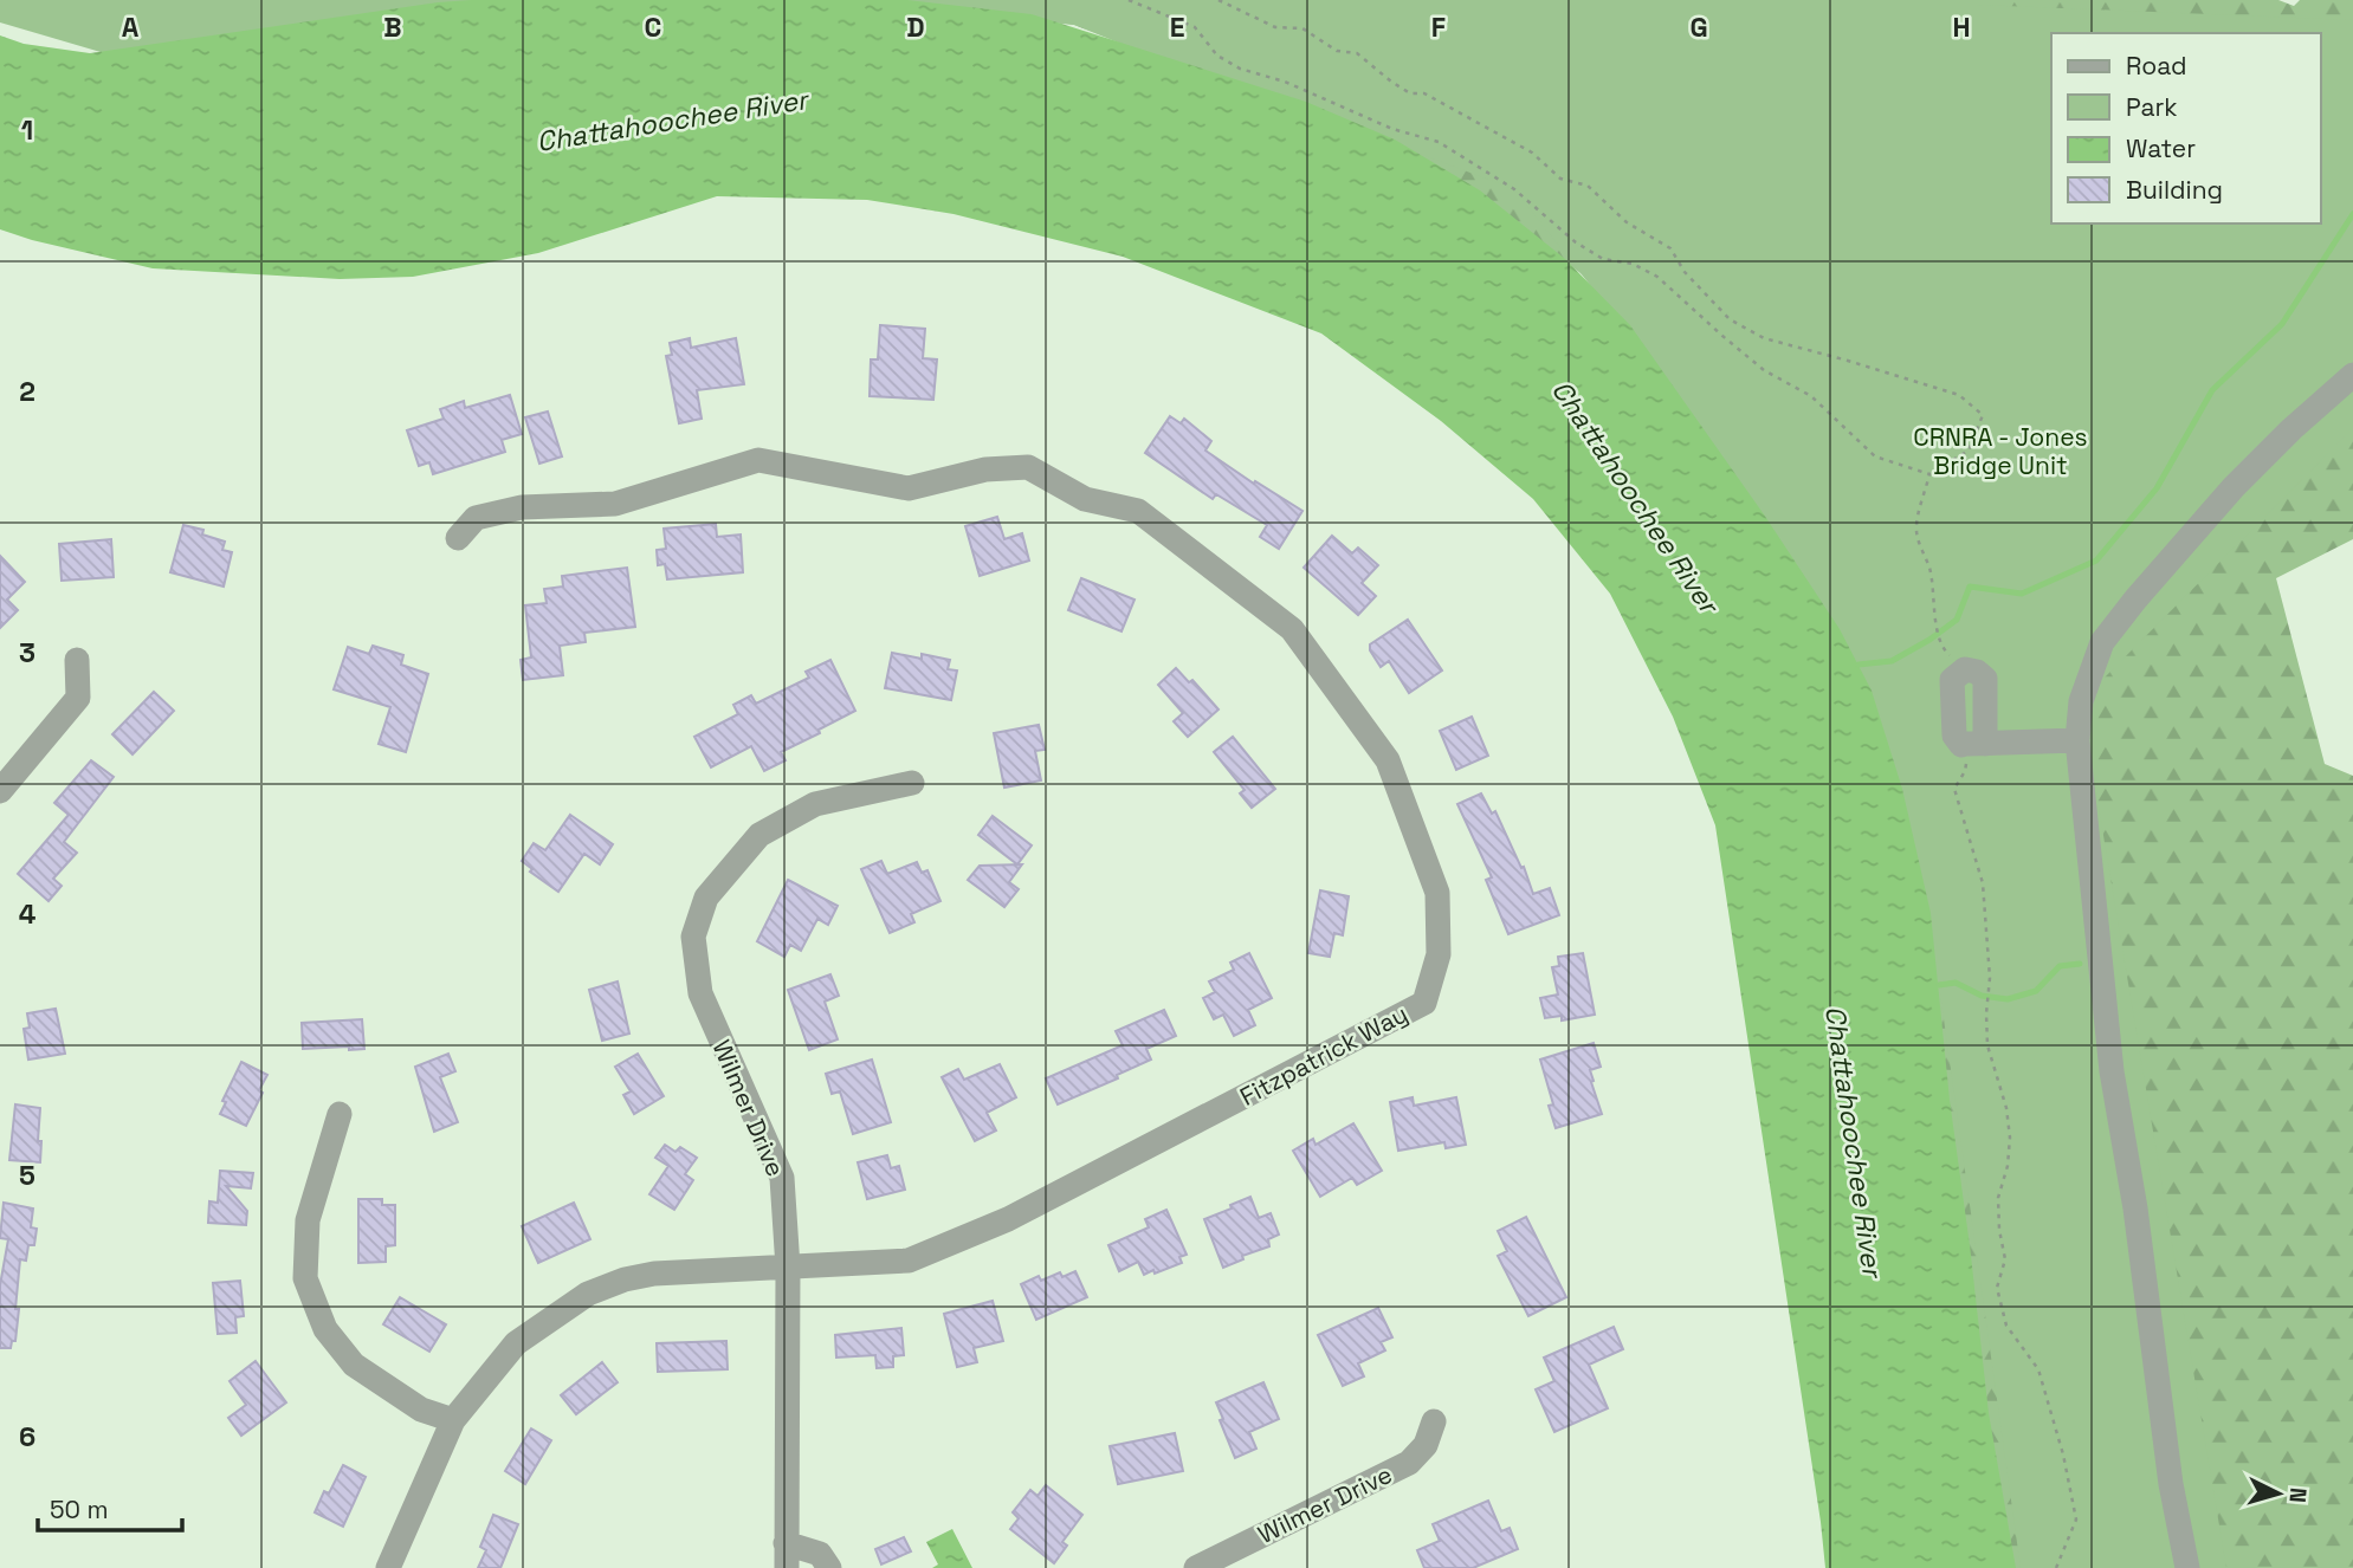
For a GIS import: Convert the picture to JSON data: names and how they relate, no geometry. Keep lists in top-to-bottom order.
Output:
{
  "streets": {
    "street": ["Fitzpatrick Way", "Wilmer Drive"]
  },
  "crossings": [
    ["Fitzpatrick Way", "Wilmer Drive"]
  ],
  "water": ["Chattahoochee River"],
  "parks": ["CRNRA - Jones Bridge Unit"],
  "legend": [
    "Road",
    "Park",
    "Water",
    "Building"
  ],
  "scale_bar": "50 m",
  "north": "right",
  "grid": {
    "columns": [
      "A",
      "B",
      "C",
      "D",
      "E",
      "F",
      "G",
      "H"
    ],
    "rows": [
      "1",
      "2",
      "3",
      "4",
      "5",
      "6"
    ]
  }
}
